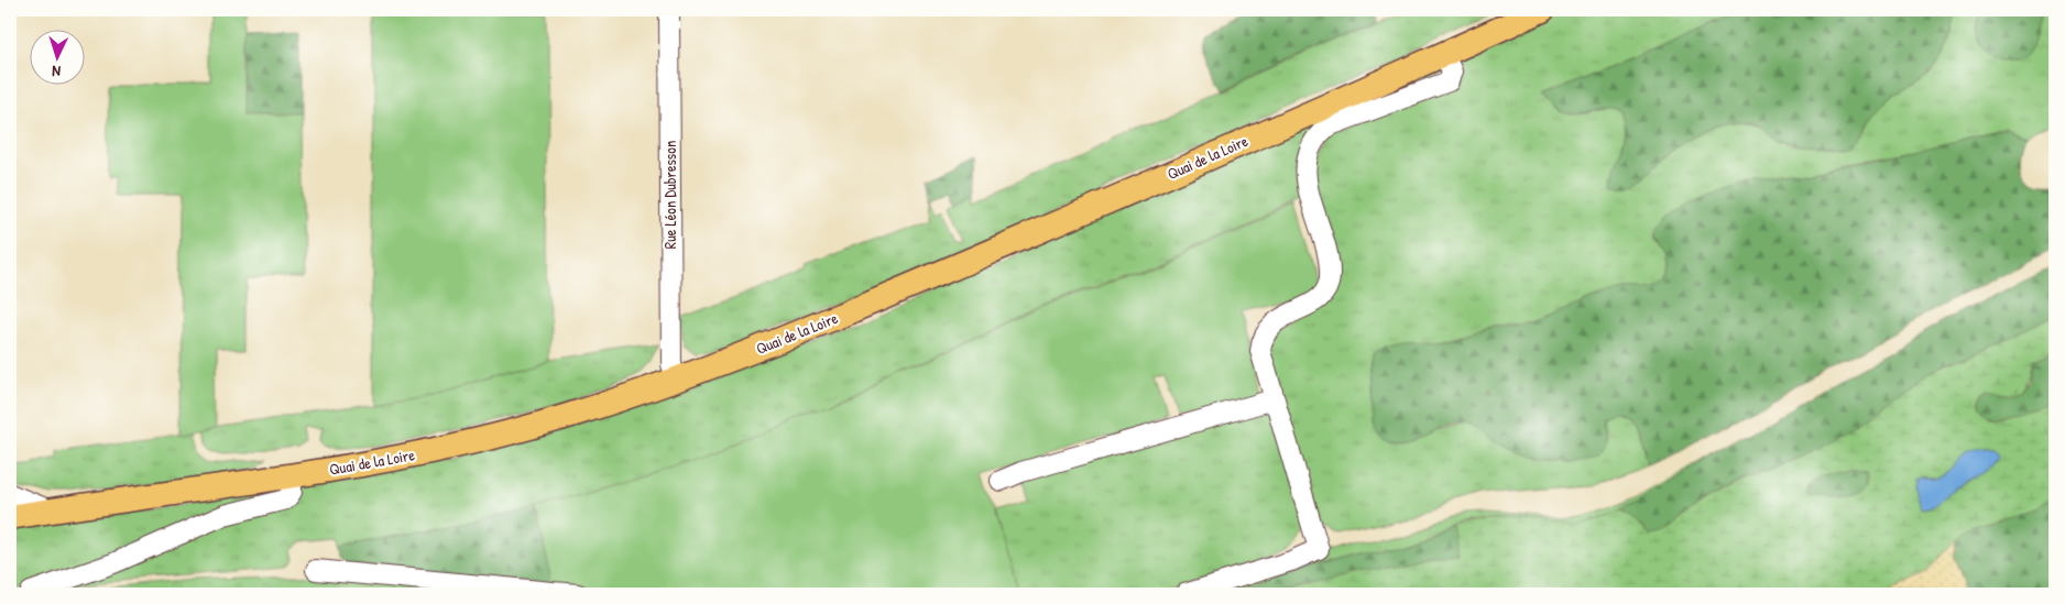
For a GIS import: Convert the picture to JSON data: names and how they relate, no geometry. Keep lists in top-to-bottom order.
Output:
{
  "streets": {
    "main road": ["Quai de la Loire"],
    "street": ["Rue Léon Dubresson"]
  },
  "crossings": [
    ["Quai de la Loire", "Rue Léon Dubresson"]
  ],
  "north": "bottom"
}
